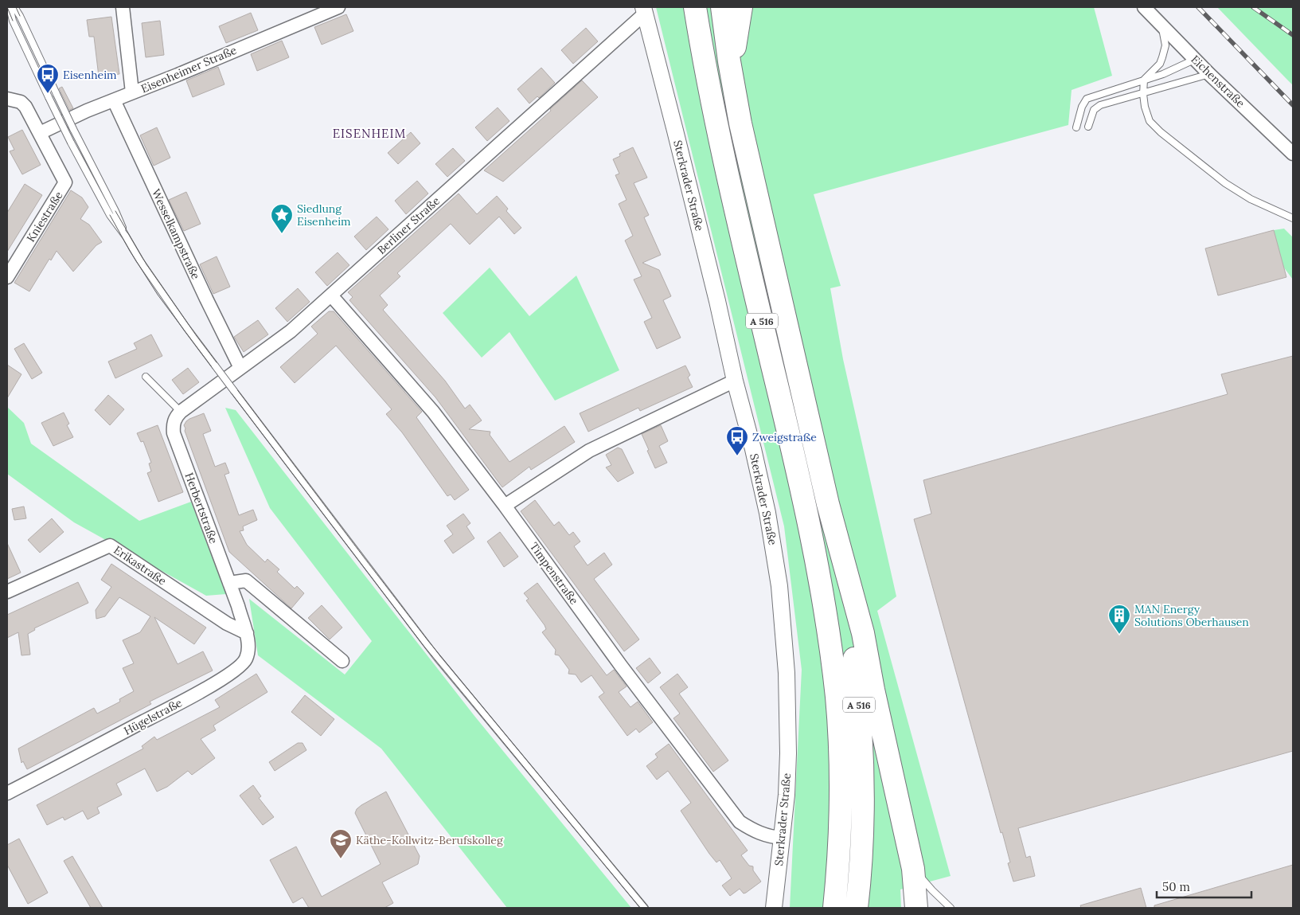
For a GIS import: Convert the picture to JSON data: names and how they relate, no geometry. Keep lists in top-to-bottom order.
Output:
{
  "streets": {
    "highway": ["A 516"],
    "street": [
      "Eisenheimer Straße",
      "Eichenstraße",
      "Sterkrader Straße",
      "Kniestraße",
      "Berliner Straße",
      "Wesselkampstraße",
      "Herbertstraße",
      "Erikastraße",
      "Timpenstraße",
      "Hügelstraße"
    ]
  },
  "crossings": [
    ["Eisenheimer Straße", "Kniestraße"],
    ["Eisenheimer Straße", "Wesselkampstraße"],
    ["Sterkrader Straße", "Berliner Straße"],
    ["Sterkrader Straße", "Timpenstraße"],
    ["Berliner Straße", "Wesselkampstraße"],
    ["Berliner Straße", "Herbertstraße"],
    ["Berliner Straße", "Timpenstraße"],
    ["Herbertstraße", "Hügelstraße"],
    ["Erikastraße", "Hügelstraße"]
  ],
  "districts": ["EISENHEIM"],
  "places": {
    "bus stop": ["Eisenheim", "Zweigstraße"],
    "place": ["Siedlung Eisenheim"],
    "building": ["MAN Energy Solutions Oberhausen"],
    "school or university": ["Käthe-Kollwitz-Berufskolleg"]
  },
  "scale_bar": "50 m"
}
